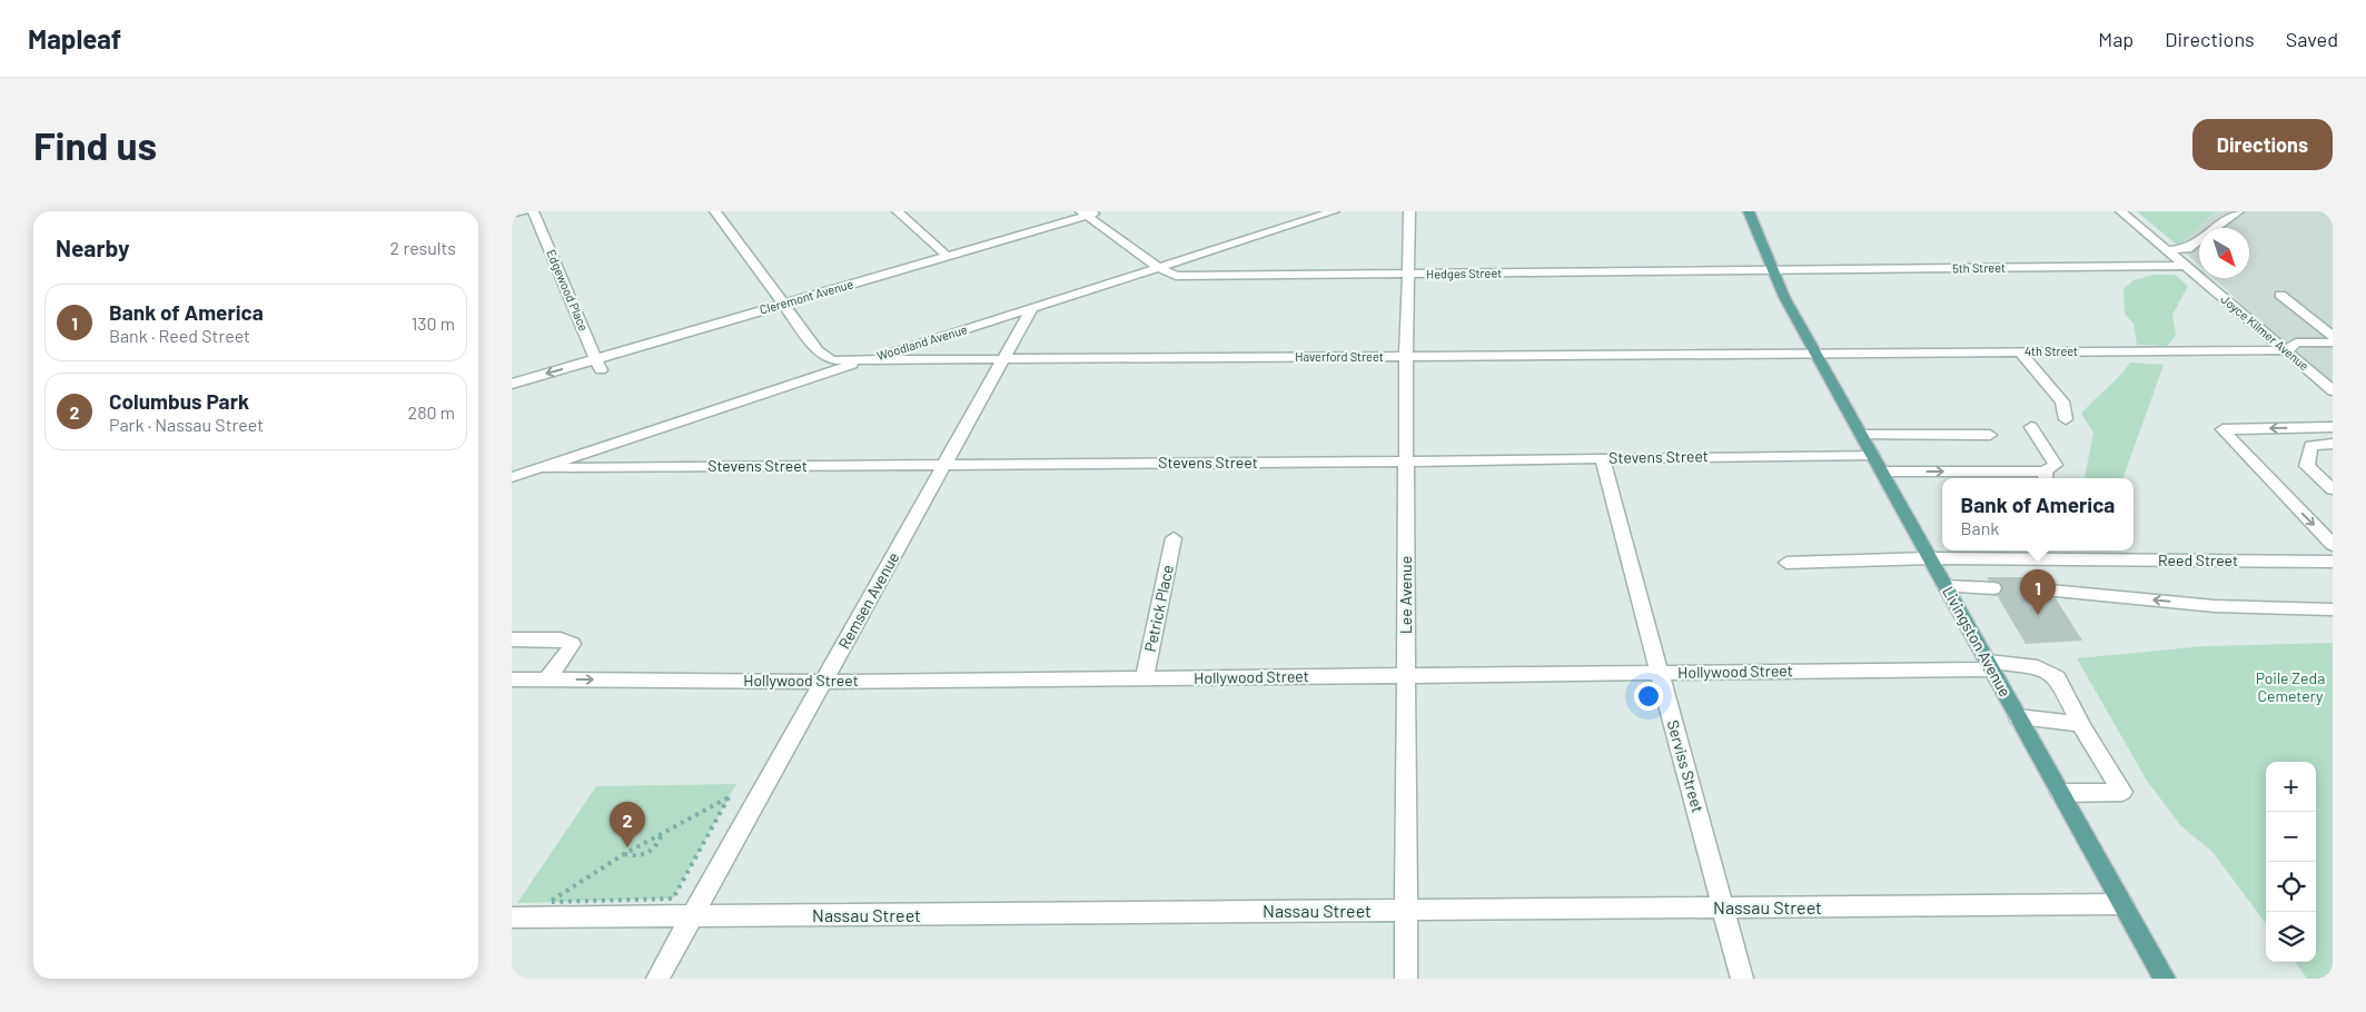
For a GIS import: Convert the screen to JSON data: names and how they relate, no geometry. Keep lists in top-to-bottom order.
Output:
{
  "streets": {
    "main road": ["Livingston Avenue"],
    "street": [
      "5th Street",
      "Hedges Street",
      "Edgewood Place",
      "Cleremont Avenue",
      "Joyce Kilmer Avenue",
      "Woodland Avenue",
      "4th Street",
      "Haverford Street",
      "Stevens Street",
      "Reed Street",
      "Lee Avenue",
      "Remsen Avenue",
      "Petrick Place",
      "Hollywood Street",
      "Serviss Street",
      "Nassau Street"
    ]
  },
  "crossings": [
    ["5th Street", "Hedges Street"],
    ["5th Street", "Joyce Kilmer Avenue"],
    ["5th Street", "Livingston Avenue"],
    ["Hedges Street", "Cleremont Avenue"],
    ["Hedges Street", "Woodland Avenue"],
    ["Hedges Street", "Lee Avenue"],
    ["Hedges Street", "Livingston Avenue"],
    ["Edgewood Place", "Cleremont Avenue"],
    ["Joyce Kilmer Avenue", "4th Street"],
    ["Woodland Avenue", "Haverford Street"],
    ["Woodland Avenue", "Stevens Street"],
    ["Woodland Avenue", "Remsen Avenue"],
    ["4th Street", "Haverford Street"],
    ["4th Street", "Livingston Avenue"],
    ["Haverford Street", "Lee Avenue"],
    ["Haverford Street", "Remsen Avenue"],
    ["Haverford Street", "Livingston Avenue"],
    ["Stevens Street", "Lee Avenue"],
    ["Stevens Street", "Remsen Avenue"],
    ["Stevens Street", "Livingston Avenue"],
    ["Stevens Street", "Serviss Street"],
    ["Reed Street", "Livingston Avenue"],
    ["Lee Avenue", "Hollywood Street"],
    ["Lee Avenue", "Nassau Street"],
    ["Remsen Avenue", "Hollywood Street"],
    ["Remsen Avenue", "Nassau Street"],
    ["Petrick Place", "Hollywood Street"],
    ["Livingston Avenue", "Hollywood Street"],
    ["Livingston Avenue", "Nassau Street"],
    ["Hollywood Street", "Serviss Street"],
    ["Serviss Street", "Nassau Street"]
  ],
  "parks": ["Poile Zeda Cemetery"],
  "north": "bottom right",
  "page": {
    "header": "Mapleaf",
    "nav": ["Map", "Directions", "Saved"],
    "buttons": "Directions",
    "title": "Find us",
    "heading": ["Nearby", "2 results"],
    "list": [
      {
        "mark": "1",
        "name": "Bank of America",
        "note": "Bank · Reed Street",
        "value": "130 m"
      },
      {
        "mark": "2",
        "name": "Columbus Park",
        "note": "Park · Nassau Street",
        "value": "280 m"
      }
    ],
    "popup": ["Bank of America", "Bank"],
    "pins": ["1", "2"],
    "map_buttons": ["+", "−"]
  }
}
